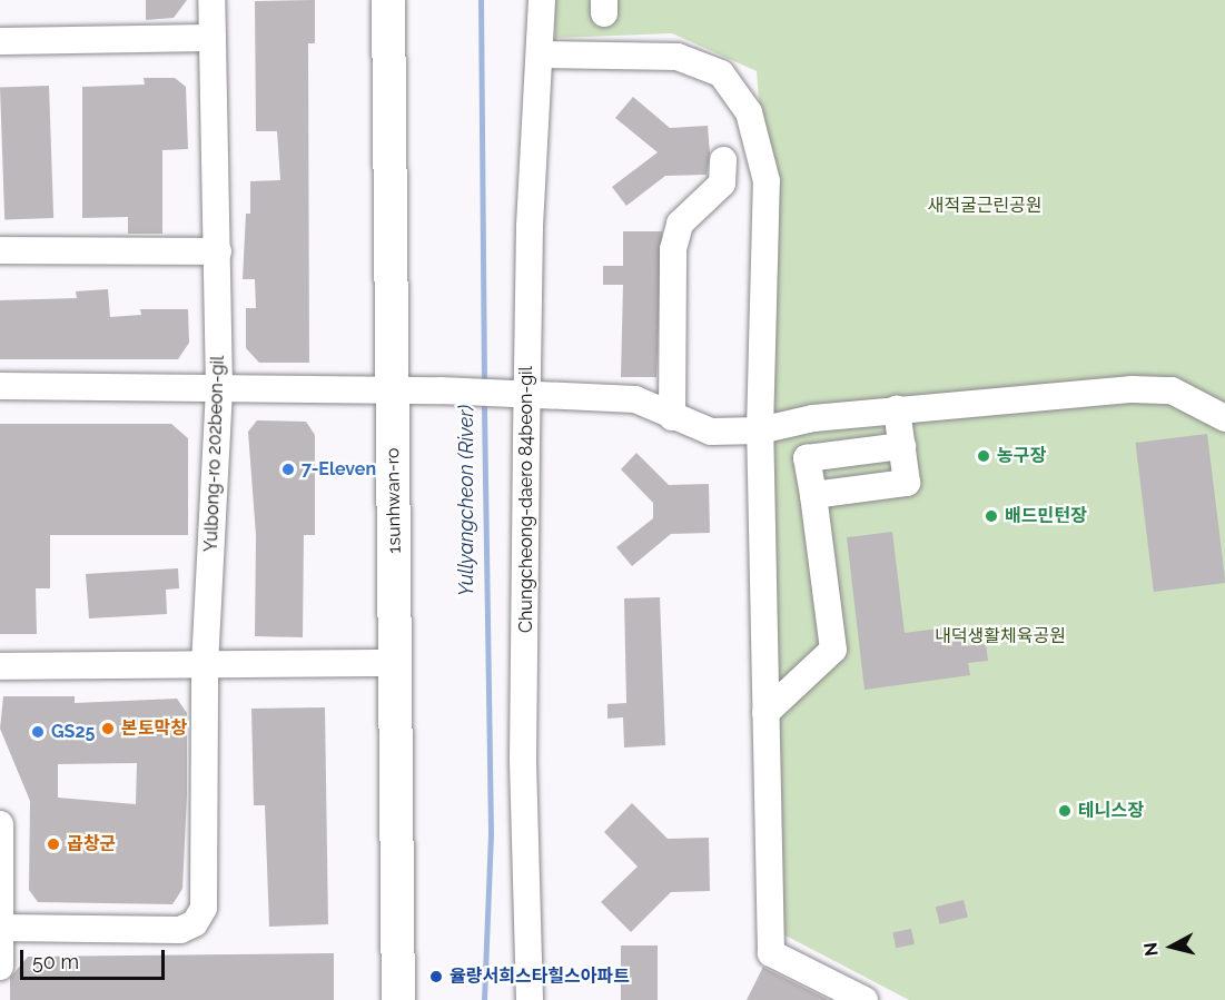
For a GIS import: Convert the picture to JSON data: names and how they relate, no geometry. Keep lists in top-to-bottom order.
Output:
{
  "streets": {
    "main road": ["1sunhwan-ro"],
    "street": ["Yulbong-ro 202beon-gil", "Chungcheong-daero 84beon-gil"]
  },
  "water": ["Yullyangcheon (River)"],
  "parks": ["새적굴근린공원", "내덕생활체육공원"],
  "places": [
    "농구장",
    "7-Eleven",
    "배드민턴장",
    "본토막창",
    "GS25",
    "테니스장",
    "곱창군",
    "율량서희스타힐스아파트"
  ],
  "scale_bar": "50 m",
  "north": "left"
}
